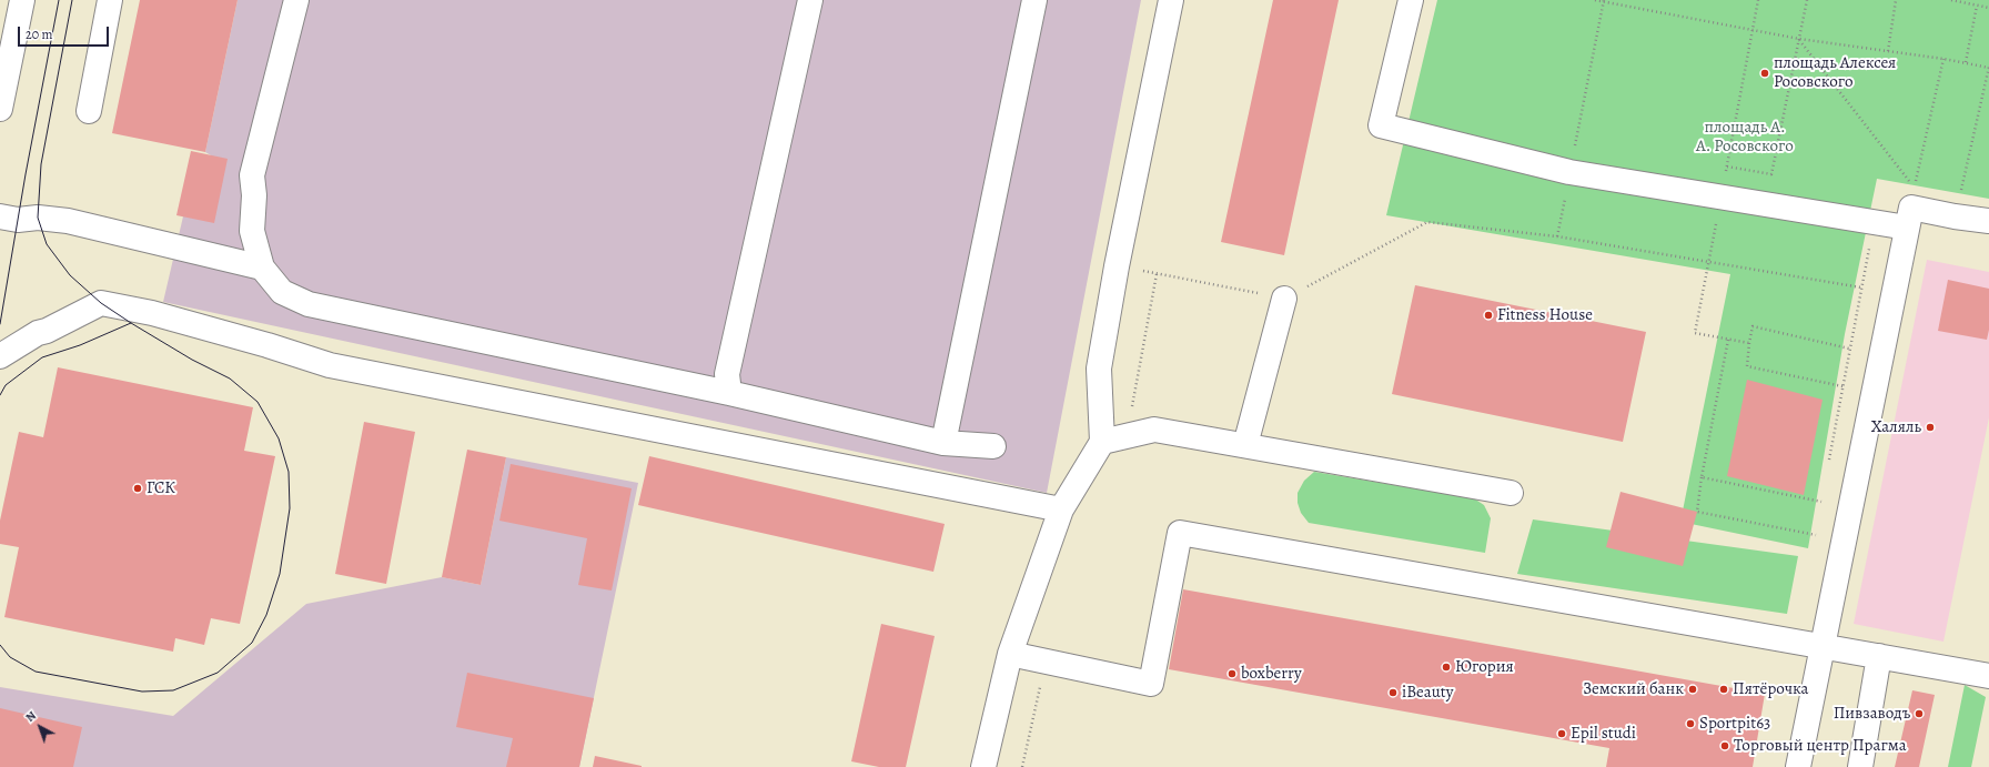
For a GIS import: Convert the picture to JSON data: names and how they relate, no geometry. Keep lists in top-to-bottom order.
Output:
{
  "parks": ["площадь А. А. Росовского"],
  "places": [
    "площадь Алексея Росовского",
    "Fitness House",
    "Халяль",
    "ГСК",
    "Югория",
    "boxberry",
    "Земский банк",
    "Пятёрочка",
    "iBeauty",
    "Пивзаводъ",
    "Sportpit63",
    "Epil studi",
    "Торговый центр Прагма"
  ],
  "scale_bar": "20 m",
  "north": "top left"
}
